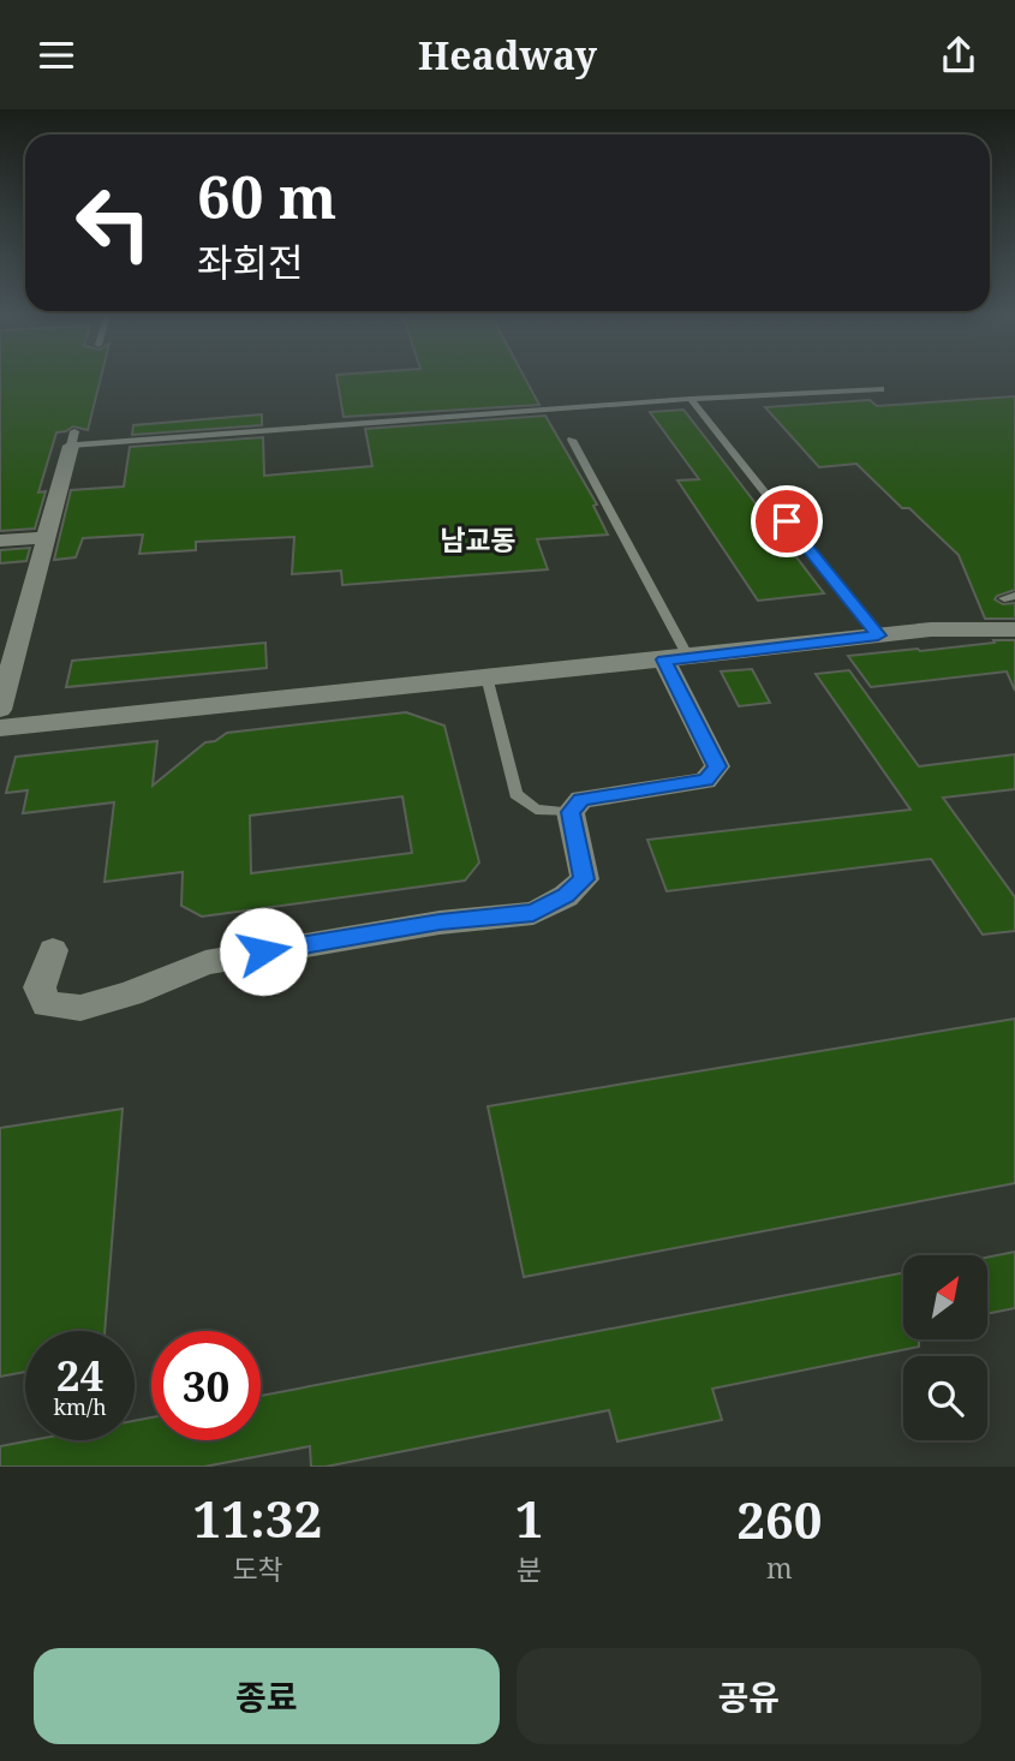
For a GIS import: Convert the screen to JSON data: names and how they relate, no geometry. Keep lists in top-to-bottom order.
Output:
{
  "districts": ["남교동"],
  "north": "top right",
  "page": {
    "header": "Headway",
    "turn": ["60 m", "좌회전"],
    "speed": "24 km/h",
    "limit": "30",
    "eta": [
      "11:32",
      "도착",
      "1",
      "분",
      "260",
      "m"
    ],
    "buttons": ["종료", "공유"]
  }
}
